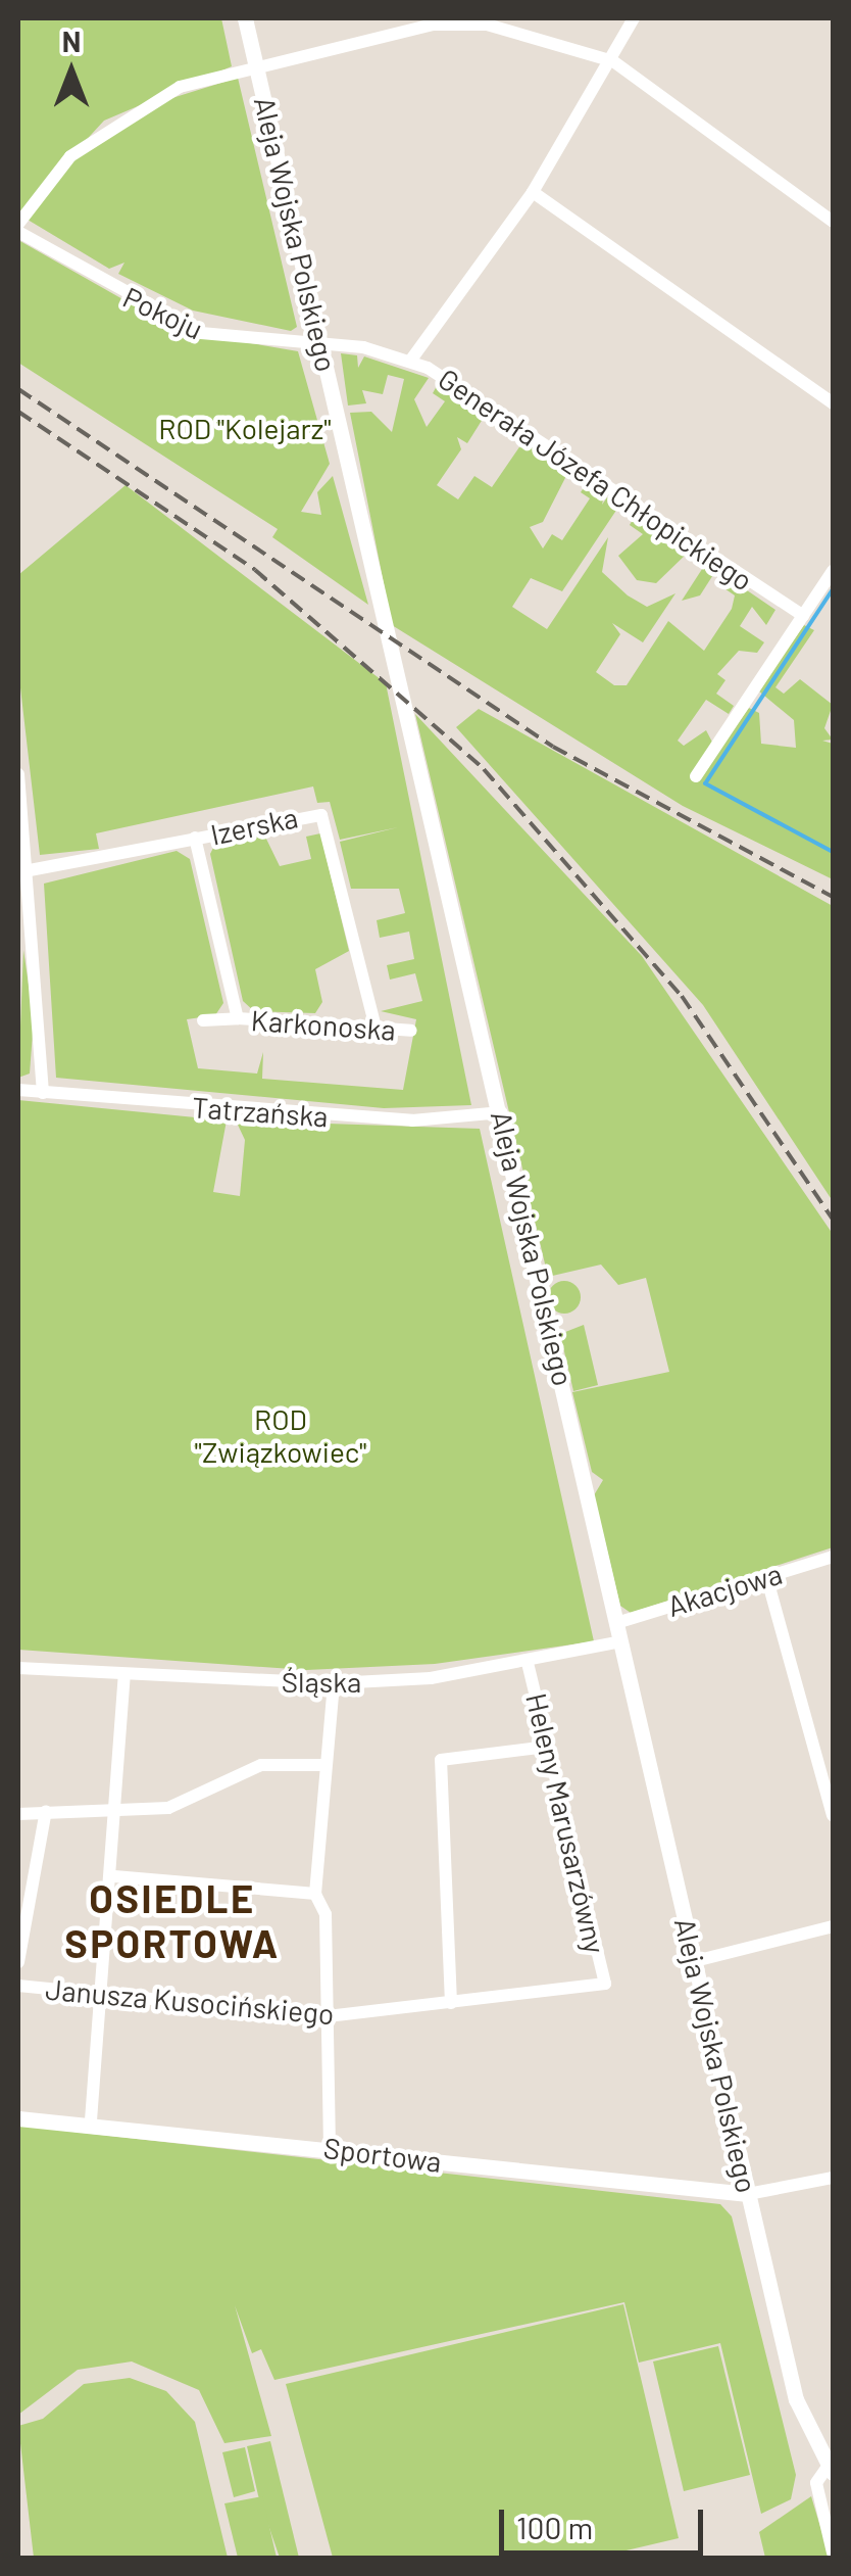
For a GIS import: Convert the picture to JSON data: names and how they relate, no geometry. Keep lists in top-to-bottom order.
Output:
{
  "streets": {
    "street": [
      "Aleja Wojska Polskiego",
      "Pokoju",
      "Generała Józefa Chłopickiego",
      "Izerska",
      "Karkonoska",
      "Tatrzańska",
      "Akacjowa",
      "Śląska",
      "Heleny Marusarzówny",
      "Janusza Kusocińskiego",
      "Sportowa"
    ]
  },
  "crossings": [
    ["Aleja Wojska Polskiego", "Pokoju"],
    ["Aleja Wojska Polskiego", "Generała Józefa Chłopickiego"],
    ["Aleja Wojska Polskiego", "Tatrzańska"],
    ["Aleja Wojska Polskiego", "Akacjowa"],
    ["Aleja Wojska Polskiego", "Śląska"],
    ["Aleja Wojska Polskiego", "Sportowa"],
    ["Pokoju", "Generała Józefa Chłopickiego"],
    ["Izerska", "Karkonoska"],
    ["Śląska", "Heleny Marusarzówny"],
    ["Heleny Marusarzówny", "Janusza Kusocińskiego"]
  ],
  "districts": ["OSIEDLE SPORTOWA"],
  "parks": ["ROD \"Kolejarz\"", "ROD \"Związkowiec\""],
  "scale_bar": "100 m",
  "north": "top"
}
